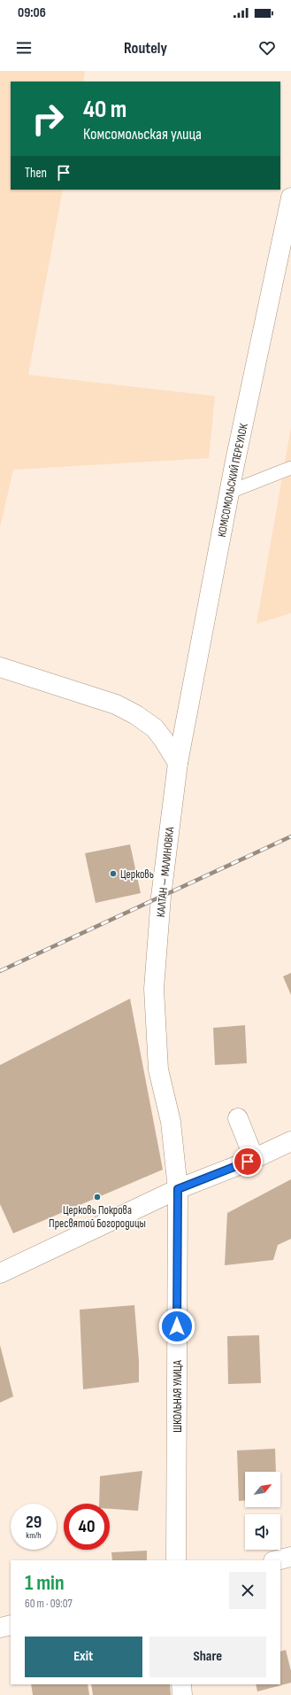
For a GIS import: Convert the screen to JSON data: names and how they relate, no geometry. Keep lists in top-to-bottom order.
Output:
{
  "streets": {
    "street": ["КОМСОМОЛЬСКИЙ ПЕРЕУЛОК", "КАЛТАН — МАЛИНОВКА", "ШКОЛЬНАЯ УЛИЦА"]
  },
  "crossings": [
    ["КОМСОМОЛЬСКИЙ ПЕРЕУЛОК", "КАЛТАН — МАЛИНОВКА"],
    ["КАЛТАН — МАЛИНОВКА", "ШКОЛЬНАЯ УЛИЦА"]
  ],
  "places": ["Церковь", "Церковь Покрова Пресвятой Богородицы"],
  "north": "top right",
  "page": {
    "status": "09:06",
    "header": "Routely",
    "turn": ["40 m", "Комсомольская улица"],
    "then": "Then",
    "speed": "29 km/h",
    "limit": "40",
    "heading": ["1 min", "60 m · 09:07"],
    "buttons": ["Exit", "Share"]
  }
}
